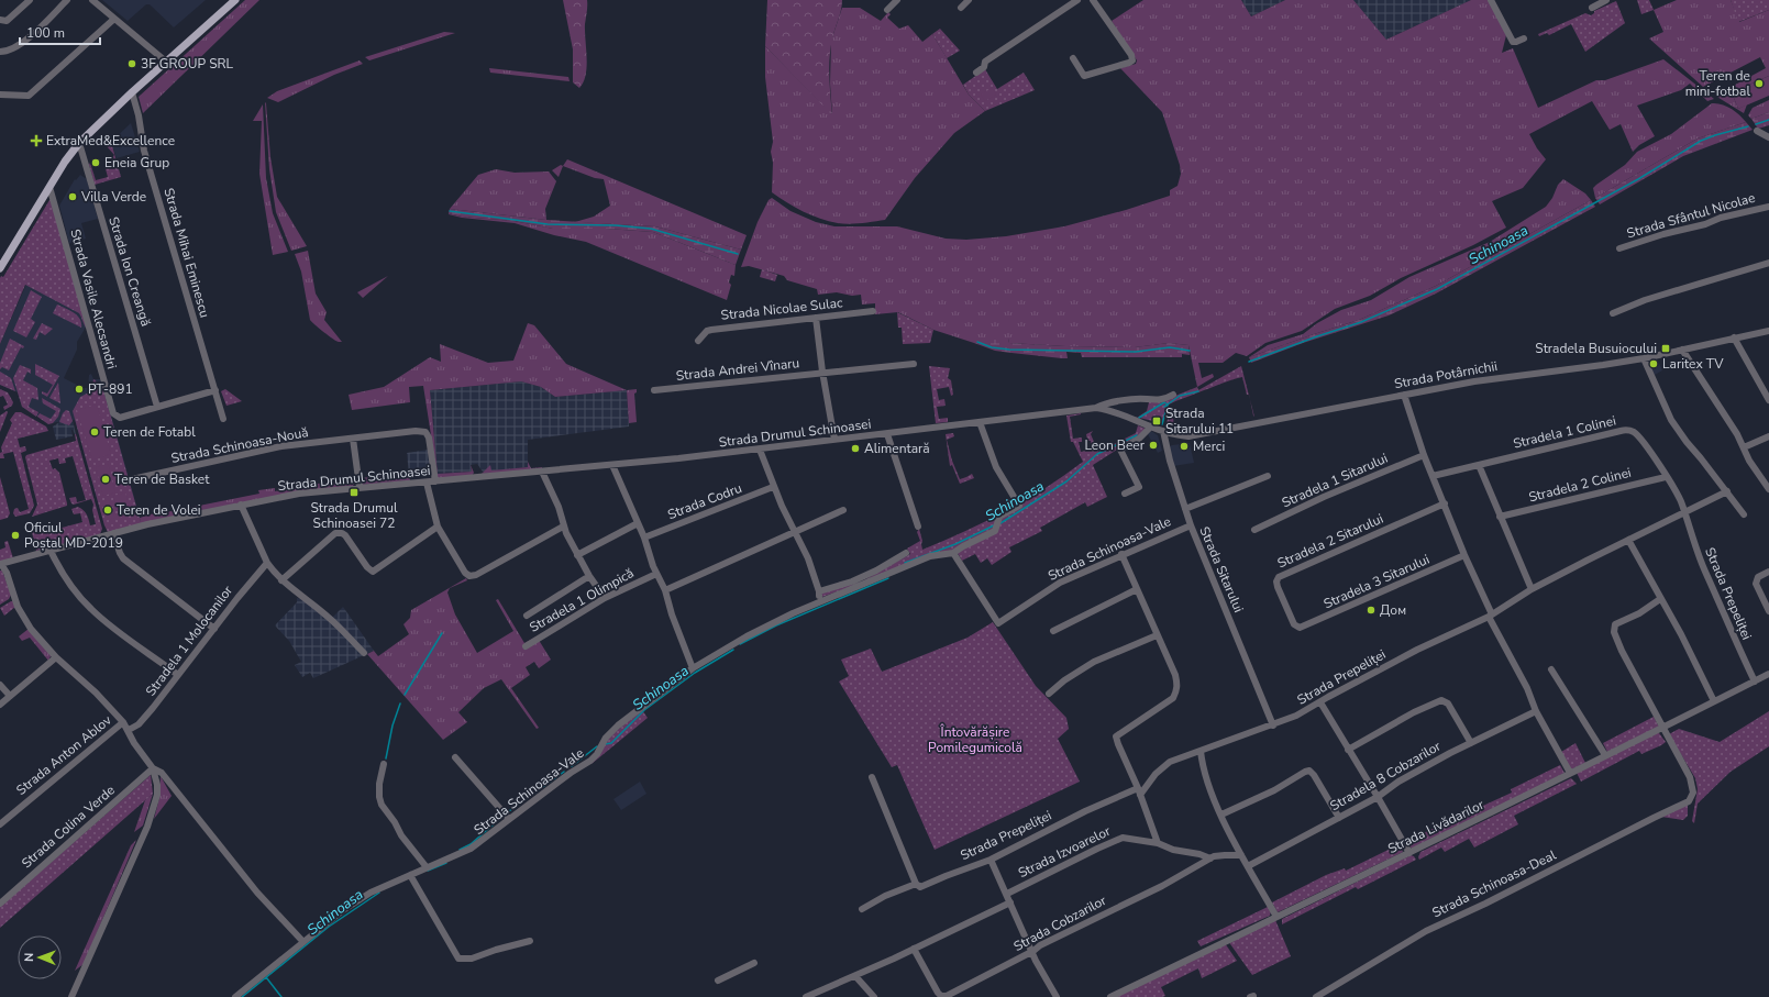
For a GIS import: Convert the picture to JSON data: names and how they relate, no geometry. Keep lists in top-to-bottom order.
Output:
{
  "streets": {
    "street": [
      "Strada Sfântul Nicolae",
      "Strada Mihai Eminescu",
      "Strada Ion Creangă",
      "Strada Vasile Alecsandri",
      "Strada Nicolae Sulac",
      "Strada Andrei Vînaru",
      "Strada Potârnichii",
      "Stradela 1 Colinei",
      "Strada Drumul Schinoasei",
      "Strada Schinoasa-Nouă",
      "Stradela 1 Sitarului",
      "Stradela 2 Colinei",
      "Strada Codru",
      "Stradela 2 Sitarului",
      "Strada Schinoasa-Vale",
      "Strada Sitarului",
      "Stradela 3 Sitarului",
      "Strada Prepeliței",
      "Stradela 1 Olimpică",
      "Stradela 1 Molocanilor",
      "Strada Anton Ablov",
      "Stradela 8 Cobzarilor",
      "Strada Colina Verde",
      "Strada Livădarilor",
      "Strada Izvoarelor",
      "Strada Schinoasa-Deal",
      "Strada Cobzarilor"
    ]
  },
  "crossings": [
    ["Strada Ion Creangă", "Strada Vasile Alecsandri"],
    ["Strada Potârnichii", "Strada Drumul Schinoasei"],
    ["Strada Potârnichii", "Strada Sitarului"],
    ["Stradela 1 Colinei", "Stradela 2 Colinei"],
    ["Stradela 1 Colinei", "Strada Prepeliței"],
    ["Strada Drumul Schinoasei", "Strada Schinoasa-Nouă"],
    ["Strada Drumul Schinoasei", "Strada Schinoasa-Vale"],
    ["Strada Drumul Schinoasei", "Strada Sitarului"],
    ["Stradela 2 Sitarului", "Stradela 3 Sitarului"],
    ["Strada Schinoasa-Vale", "Strada Sitarului"],
    ["Strada Sitarului", "Strada Prepeliței"],
    ["Strada Prepeliței", "Strada Livădarilor"],
    ["Strada Livădarilor", "Strada Schinoasa-Deal"],
    ["Strada Izvoarelor", "Strada Cobzarilor"]
  ],
  "water": ["Schinoasa"],
  "parks": ["Întovărășire Pomilegumicolă"],
  "places": {
    "other": [
      "3F GROUP SRL",
      "Teren de mini-fotbal",
      "Eneia Grup",
      "Villa Verde",
      "Laritex TV",
      "PT-891",
      "Teren de Fotabl",
      "Leon Beer",
      "Merci",
      "Alimentară",
      "Teren de Basket",
      "Teren de Volei",
      "Oficiul Poștal MD-2019",
      "Дом"
    ],
    "health": ["ExtraMed&Excellence"],
    "transit": ["Stradela Busuiocului", "Strada Sitarului 11", "Strada Drumul Schinoasei 72"]
  },
  "scale_bar": "100 m",
  "north": "left"
}
